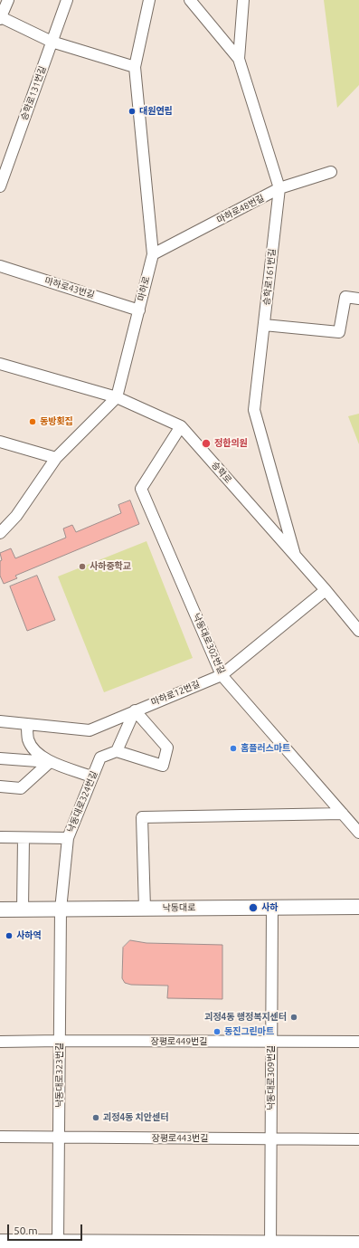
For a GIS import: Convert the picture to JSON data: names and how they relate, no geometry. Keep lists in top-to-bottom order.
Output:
{
  "streets": {
    "main road": ["낙동대로"],
    "street": [
      "승학로131번길",
      "마하로48번길",
      "승학로161번길",
      "마하로43번길",
      "마하로",
      "승학로",
      "낙동대로302번길",
      "마하로12번길",
      "낙동대로324번길",
      "장평로449번길",
      "낙동대로323번길",
      "낙동대로309번길",
      "장평로443번길"
    ]
  },
  "crossings": [
    ["마하로48번길", "승학로161번길"],
    ["마하로48번길", "마하로"],
    ["승학로161번길", "승학로"],
    ["마하로43번길", "마하로"],
    ["마하로", "승학로"],
    ["승학로", "낙동대로302번길"],
    ["승학로", "마하로12번길"],
    ["낙동대로302번길", "마하로12번길"],
    ["낙동대로324번길", "낙동대로"],
    ["낙동대로324번길", "낙동대로323번길"],
    ["낙동대로", "낙동대로323번길"],
    ["낙동대로", "낙동대로309번길"],
    ["장평로449번길", "낙동대로323번길"],
    ["장평로449번길", "낙동대로309번길"],
    ["낙동대로323번길", "장평로443번길"],
    ["낙동대로309번길", "장평로443번길"]
  ],
  "places": [
    "대원연립",
    "동방횟집",
    "정한의원",
    "사하중학교",
    "홈플러스마트",
    "사하",
    "사하역",
    "괴정4동 행정복지센터",
    "동진그린마트",
    "괴정4동 치안센터"
  ],
  "scale_bar": "50 m"
}
